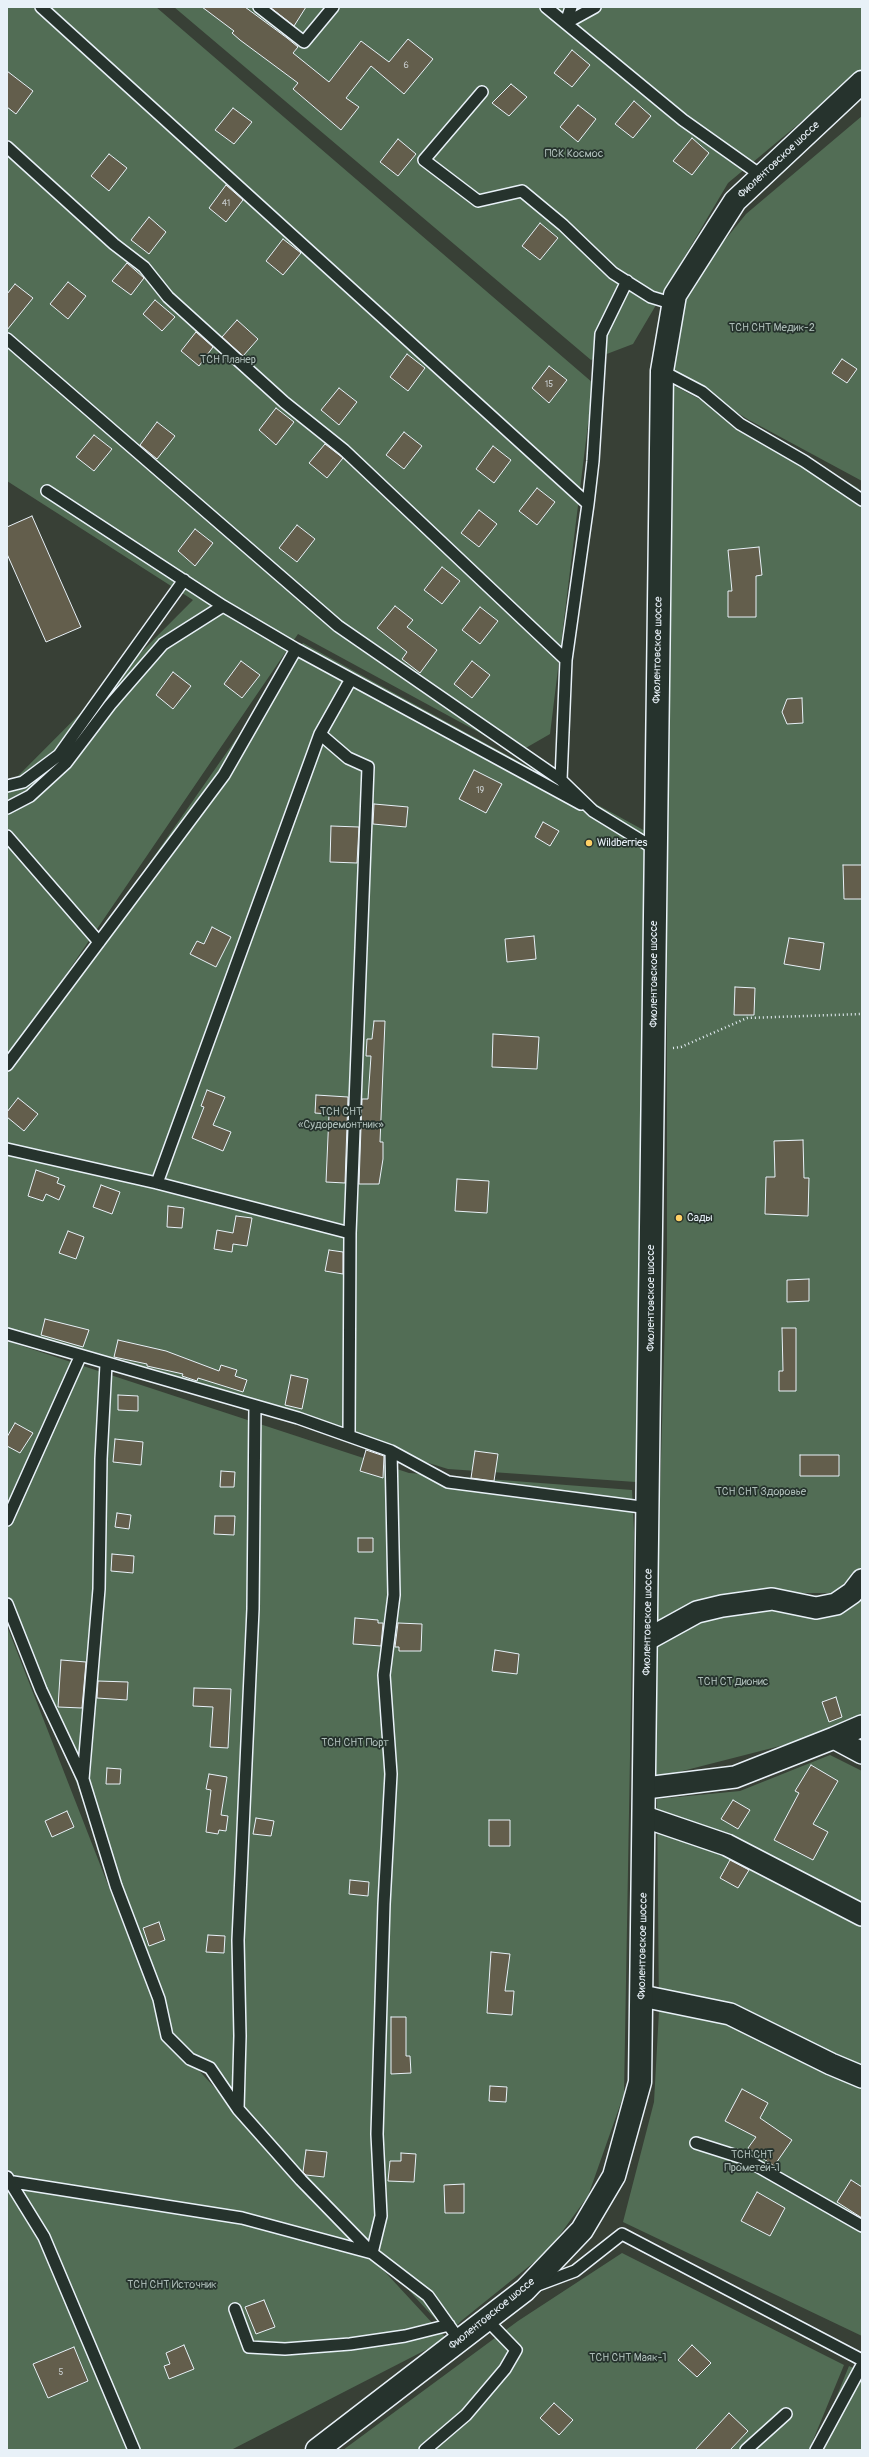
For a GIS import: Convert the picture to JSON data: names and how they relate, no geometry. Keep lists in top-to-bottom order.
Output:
{
  "streets": {
    "main road": ["Фиолентовское шоссе"]
  },
  "parks": [
    "ПСК Космос",
    "ТСН СНТ Медик-2",
    "ТСН Планер",
    "ТСН СНТ «Судоремонтник»",
    "ТСН СНТ Здоровье",
    "ТСН СТ Дионис",
    "ТСН СНТ Порт",
    "ТСН СНТ Прометей-1",
    "ТСН СНТ Источник",
    "ТСН СНТ Маяк-1"
  ],
  "places": ["Wildberries", "Сады"],
  "house_numbers": [
    "6",
    "41",
    "15",
    "19",
    "5"
  ]
}
